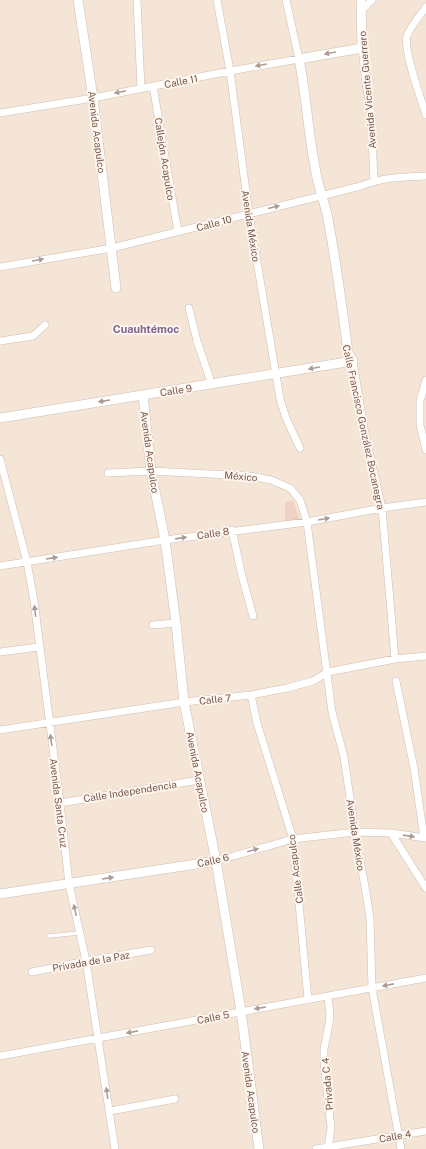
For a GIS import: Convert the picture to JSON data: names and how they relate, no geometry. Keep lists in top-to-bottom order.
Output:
{
  "streets": {
    "street": [
      "Calle 11",
      "Avenida Vicente Guerrero",
      "Avenida Acapulco",
      "Callejón Acapulco",
      "Calle 10",
      "Avenida México",
      "Calle 9",
      "Calle Francisco González Bocanegra",
      "México",
      "Calle 8",
      "Calle 7",
      "Calle Independencia",
      "Avenida Santa Cruz",
      "Calle 6",
      "Calle Acapulco",
      "Privada de la Paz",
      "Calle 5",
      "Privada C 4",
      "Calle 4"
    ]
  },
  "crossings": [
    ["Calle 11", "Avenida Vicente Guerrero"],
    ["Calle 11", "Avenida Acapulco"],
    ["Calle 11", "Callejón Acapulco"],
    ["Calle 11", "Avenida México"],
    ["Calle 11", "Calle Francisco González Bocanegra"],
    ["Avenida Vicente Guerrero", "Calle 10"],
    ["Avenida Acapulco", "Calle 10"],
    ["Avenida Acapulco", "Calle 9"],
    ["Avenida Acapulco", "México"],
    ["Avenida Acapulco", "Calle 8"],
    ["Avenida Acapulco", "Calle 7"],
    ["Avenida Acapulco", "Calle Independencia"],
    ["Avenida Acapulco", "Calle 6"],
    ["Avenida Acapulco", "Calle 5"],
    ["Callejón Acapulco", "Calle 10"],
    ["Calle 10", "Avenida México"],
    ["Calle 10", "Calle Francisco González Bocanegra"],
    ["Avenida México", "Calle 9"],
    ["Avenida México", "México"],
    ["Avenida México", "Calle 8"],
    ["Avenida México", "Calle 7"],
    ["Avenida México", "Calle 6"],
    ["Avenida México", "Calle 5"],
    ["Avenida México", "Calle 4"],
    ["Calle 9", "Calle Francisco González Bocanegra"],
    ["Calle Francisco González Bocanegra", "Calle 8"],
    ["Calle Francisco González Bocanegra", "Calle 7"],
    ["México", "Calle 8"],
    ["Calle 8", "Avenida Santa Cruz"],
    ["Calle 7", "Avenida Santa Cruz"],
    ["Calle 7", "Calle Acapulco"],
    ["Calle Independencia", "Avenida Santa Cruz"],
    ["Avenida Santa Cruz", "Calle 6"],
    ["Avenida Santa Cruz", "Privada de la Paz"],
    ["Avenida Santa Cruz", "Calle 5"],
    ["Calle 6", "Calle Acapulco"],
    ["Calle Acapulco", "Calle 5"],
    ["Calle 5", "Privada C 4"],
    ["Privada C 4", "Calle 4"]
  ],
  "one_way": [
    "Calle 11",
    "Calle 10",
    "Calle 9",
    "Calle 8",
    "Avenida Santa Cruz",
    "Calle 6",
    "Calle 5"
  ],
  "districts": ["Cuauhtémoc"]
}
